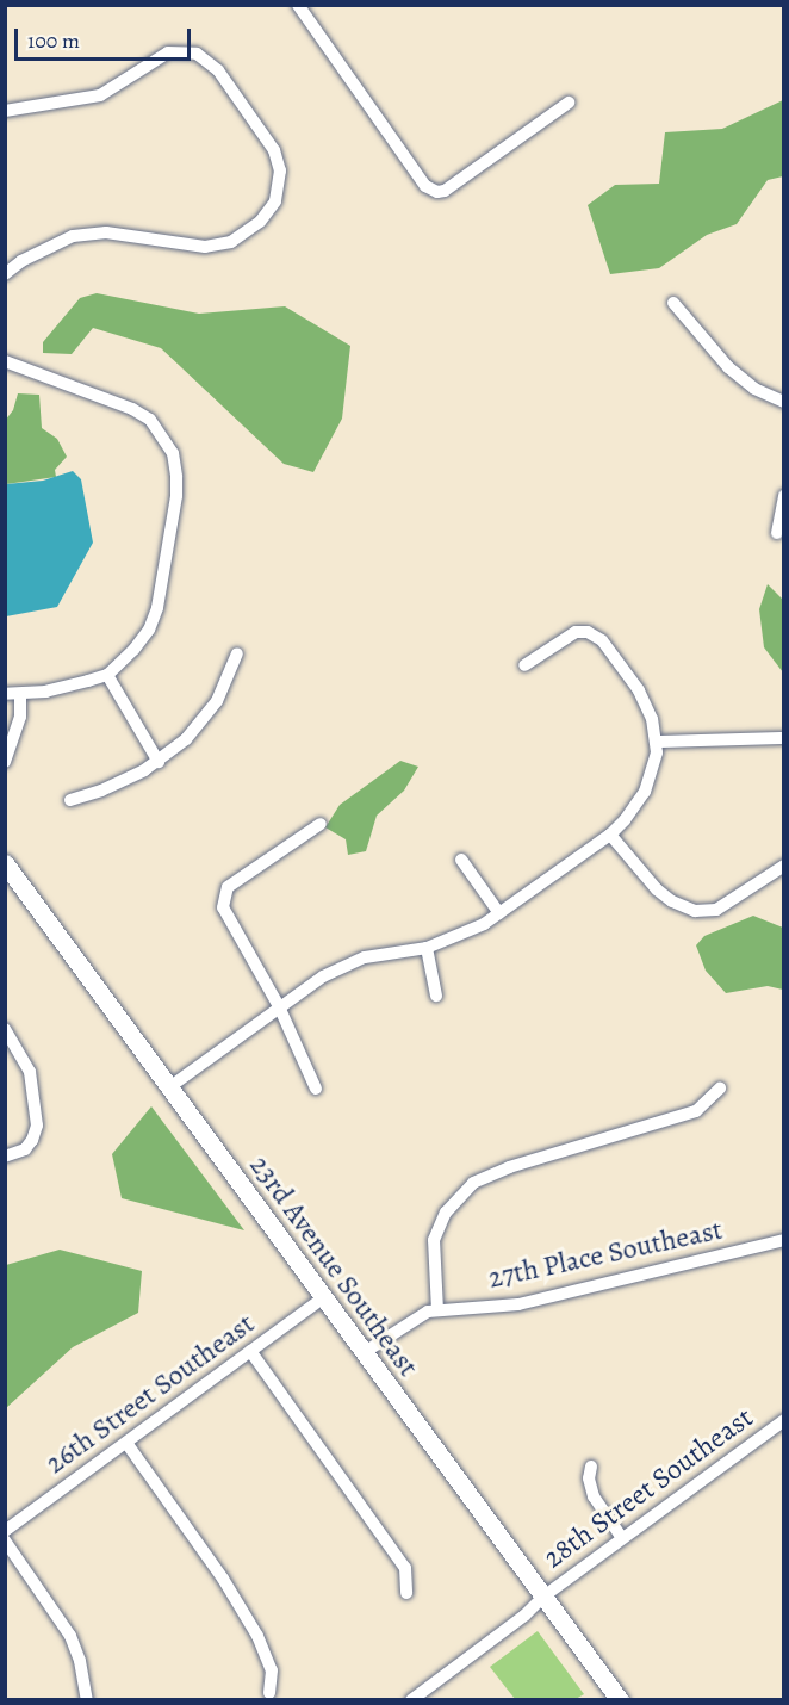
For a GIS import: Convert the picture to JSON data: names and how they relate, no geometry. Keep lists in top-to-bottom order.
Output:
{
  "streets": {
    "street": [
      "27th Place Southeast",
      "23rd Avenue Southeast",
      "26th Street Southeast",
      "28th Street Southeast"
    ]
  },
  "crossings": [
    ["27th Place Southeast", "23rd Avenue Southeast"],
    ["23rd Avenue Southeast", "26th Street Southeast"],
    ["23rd Avenue Southeast", "28th Street Southeast"]
  ],
  "scale_bar": "100 m"
}
